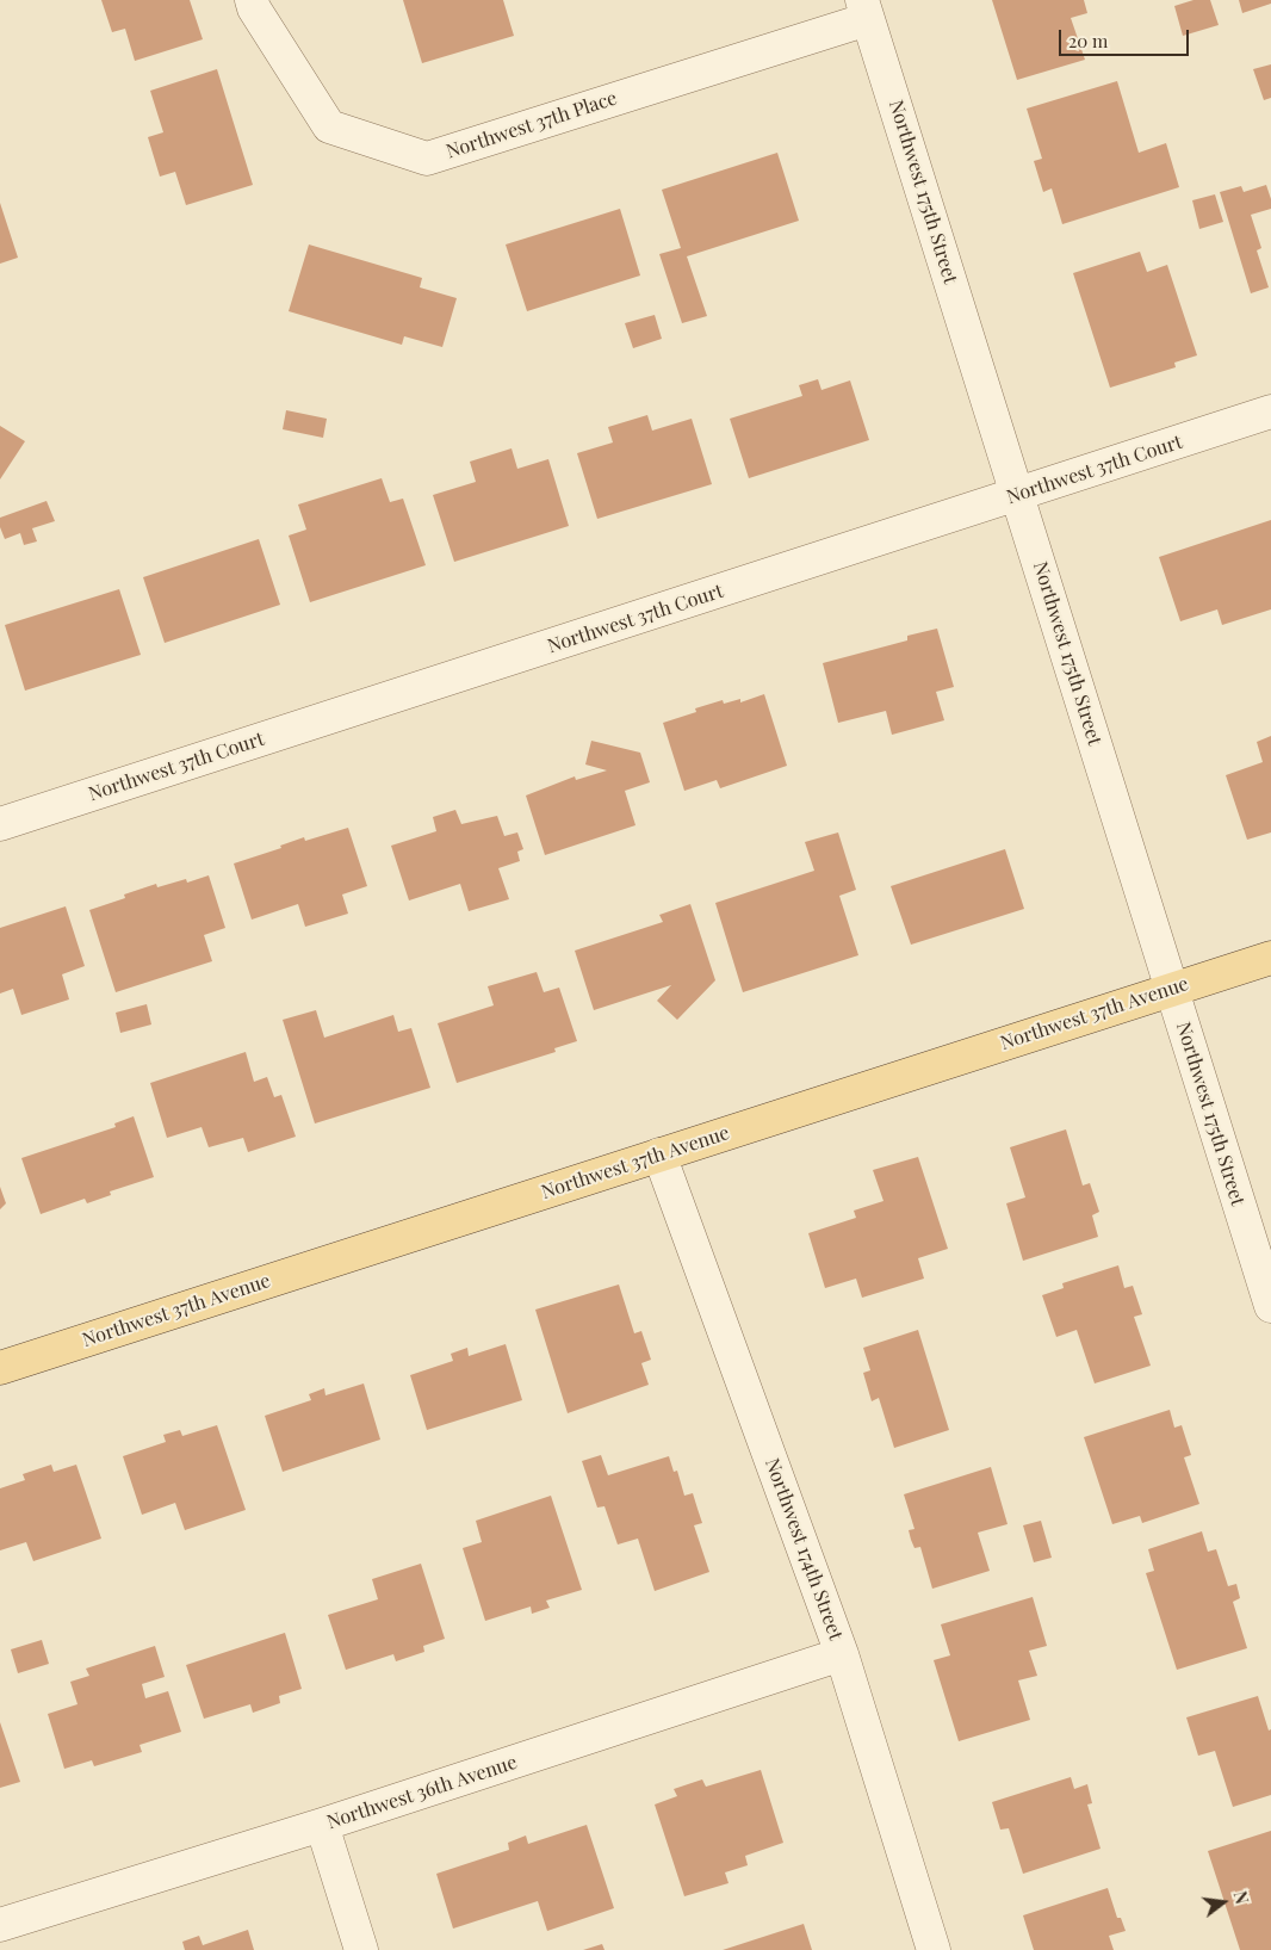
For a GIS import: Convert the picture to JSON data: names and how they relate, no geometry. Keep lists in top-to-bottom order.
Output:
{
  "streets": {
    "main road": ["Northwest 37th Avenue"],
    "street": [
      "Northwest 37th Place",
      "Northwest 175th Street",
      "Northwest 37th Court",
      "Northwest 174th Street",
      "Northwest 36th Avenue"
    ]
  },
  "crossings": [
    ["Northwest 37th Place", "Northwest 175th Street"],
    ["Northwest 175th Street", "Northwest 37th Court"],
    ["Northwest 175th Street", "Northwest 37th Avenue"],
    ["Northwest 37th Avenue", "Northwest 174th Street"],
    ["Northwest 174th Street", "Northwest 36th Avenue"]
  ],
  "scale_bar": "20 m",
  "north": "right"
}
